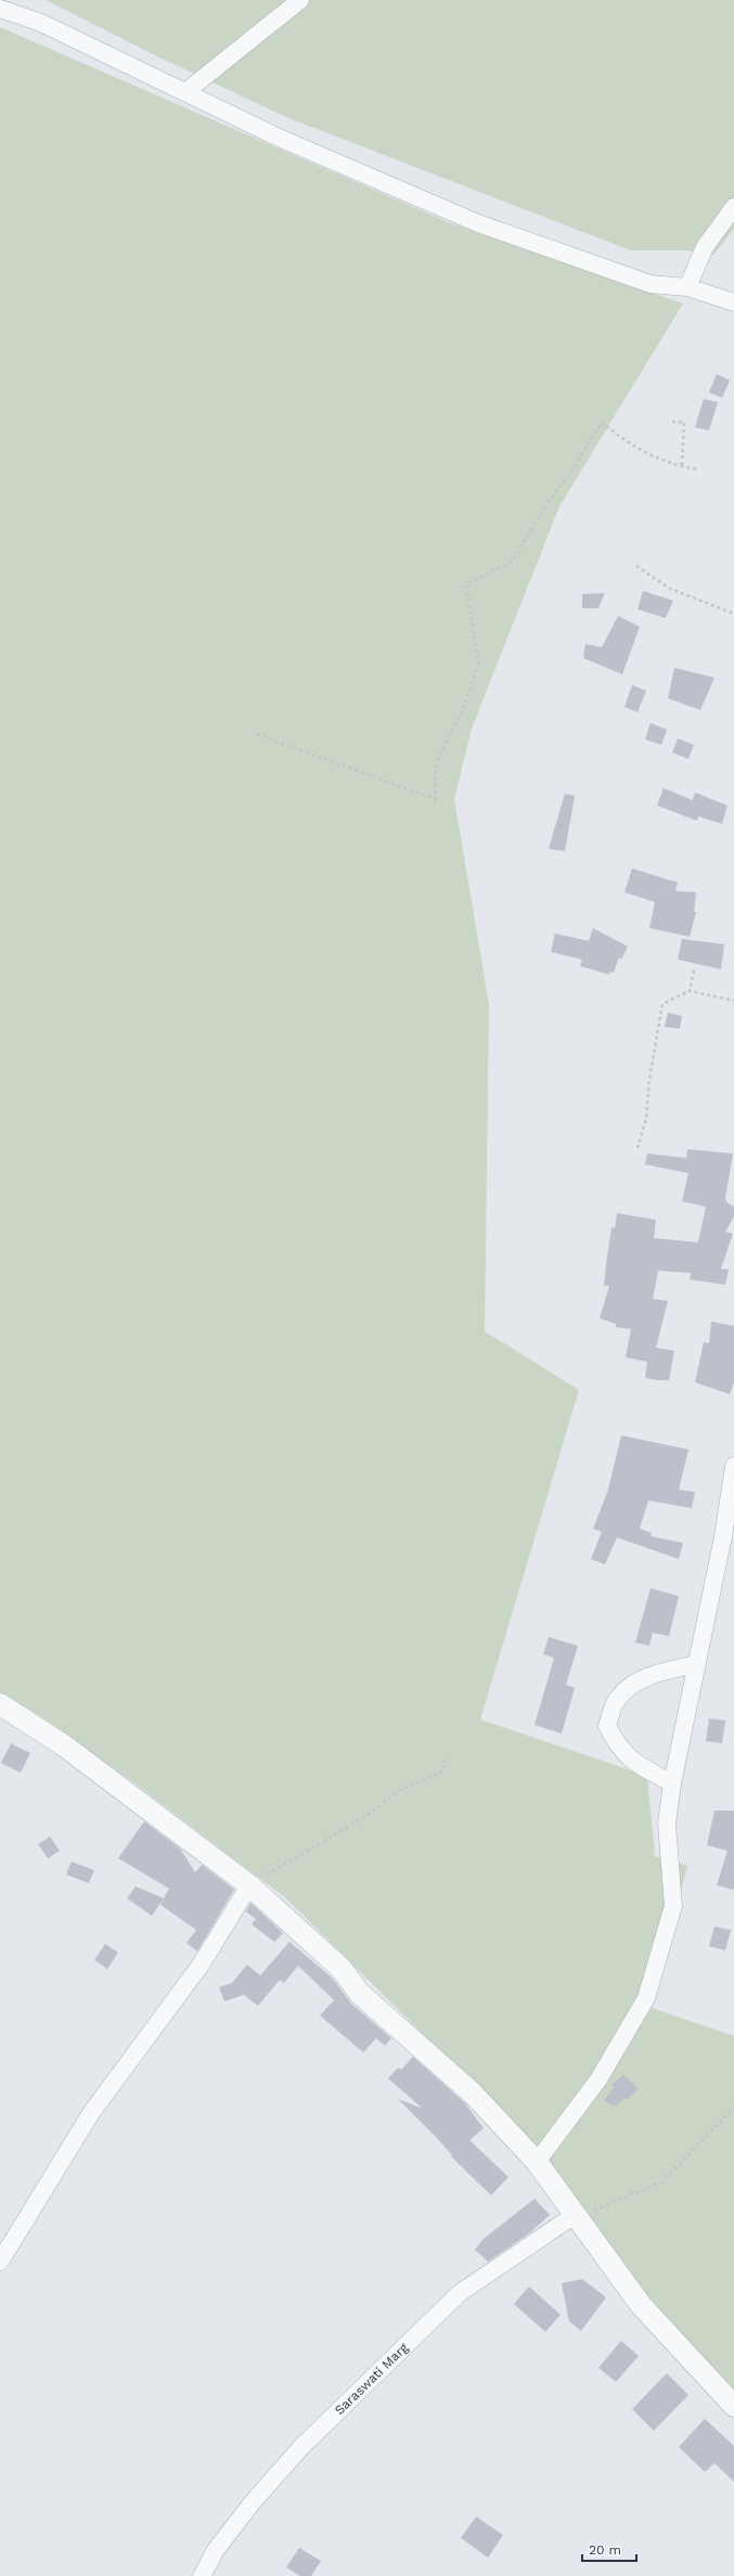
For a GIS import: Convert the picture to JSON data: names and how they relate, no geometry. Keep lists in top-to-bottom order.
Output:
{
  "streets": {
    "street": ["Saraswati Marg"]
  },
  "scale_bar": "20 m"
}
